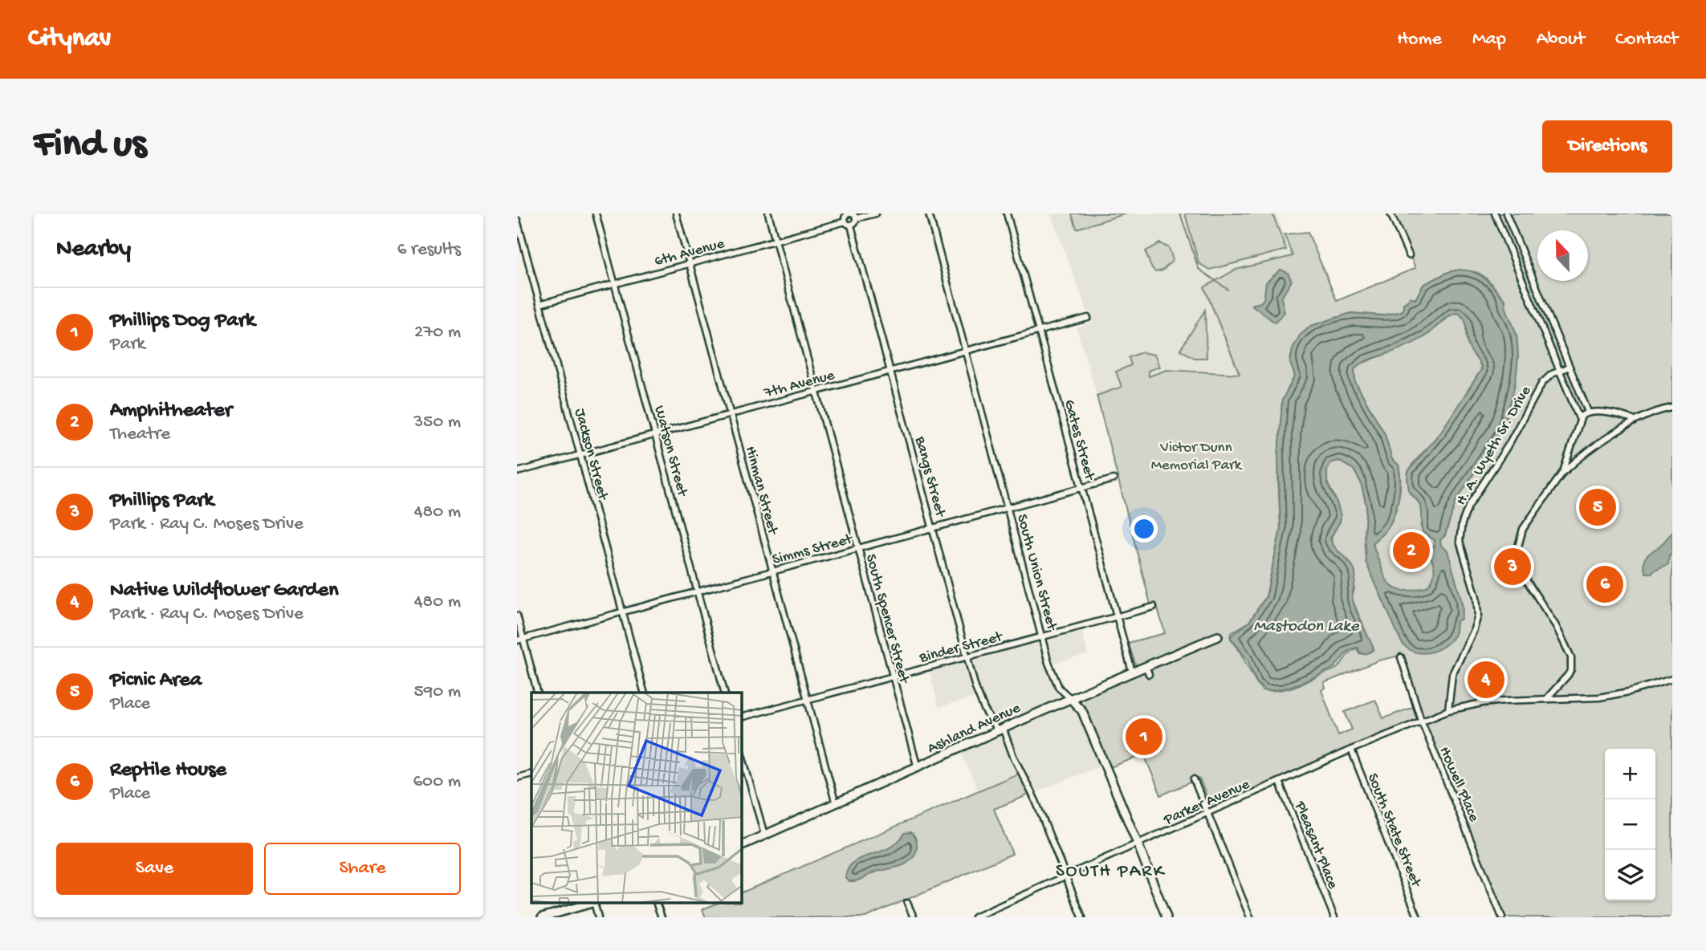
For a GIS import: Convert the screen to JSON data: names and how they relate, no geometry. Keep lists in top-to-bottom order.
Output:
{
  "streets": {
    "street": [
      "6th Avenue",
      "7th Avenue",
      "Gates Street",
      "H. A. Wyeth Sr. Drive",
      "Watson Street",
      "Jackson Street",
      "Bangs Street",
      "Hinman Street",
      "Simms Street",
      "South Union Street",
      "South Spencer Street",
      "Binder Street",
      "Ashland Avenue",
      "Howell Place",
      "Parker Avenue",
      "South State Street",
      "Pleasant Place"
    ]
  },
  "crossings": [
    ["6th Avenue", "Watson Street"],
    ["6th Avenue", "Jackson Street"],
    ["6th Avenue", "Bangs Street"],
    ["6th Avenue", "Hinman Street"],
    ["6th Avenue", "South Spencer Street"],
    ["7th Avenue", "Gates Street"],
    ["7th Avenue", "Watson Street"],
    ["7th Avenue", "Jackson Street"],
    ["7th Avenue", "Bangs Street"],
    ["7th Avenue", "Hinman Street"],
    ["7th Avenue", "South Union Street"],
    ["7th Avenue", "South Spencer Street"],
    ["Gates Street", "Simms Street"],
    ["Gates Street", "Binder Street"],
    ["Gates Street", "Ashland Avenue"],
    ["H. A. Wyeth Sr. Drive", "Parker Avenue"],
    ["Watson Street", "Simms Street"],
    ["Jackson Street", "Simms Street"],
    ["Bangs Street", "Simms Street"],
    ["Bangs Street", "Binder Street"],
    ["Bangs Street", "Ashland Avenue"],
    ["Bangs Street", "Parker Avenue"],
    ["Hinman Street", "Simms Street"],
    ["Hinman Street", "Binder Street"],
    ["Hinman Street", "Ashland Avenue"],
    ["Simms Street", "South Union Street"],
    ["Simms Street", "South Spencer Street"],
    ["South Union Street", "Binder Street"],
    ["South Union Street", "Ashland Avenue"],
    ["South Union Street", "Parker Avenue"],
    ["South Spencer Street", "Binder Street"],
    ["South Spencer Street", "Ashland Avenue"],
    ["Howell Place", "Parker Avenue"],
    ["Parker Avenue", "South State Street"],
    ["Parker Avenue", "Pleasant Place"]
  ],
  "districts": ["SOUTH PARK"],
  "water": ["Mastodon Lake"],
  "parks": ["Victor Dunn Memorial Park"],
  "north": "top",
  "page": {
    "header": "Citynav",
    "nav": [
      "Home",
      "Map",
      "About",
      "Contact"
    ],
    "buttons": [
      "Directions",
      ["Save", "Share"]
    ],
    "title": "Find us",
    "heading": ["Nearby", "6 results"],
    "list": [
      {
        "mark": "1",
        "name": "Phillips Dog Park",
        "note": "Park",
        "value": "270 m"
      },
      {
        "mark": "2",
        "name": "Amphitheater",
        "note": "Theatre",
        "value": "350 m"
      },
      {
        "mark": "3",
        "name": "Phillips Park",
        "note": "Park · Ray C. Moses Drive",
        "value": "480 m"
      },
      {
        "mark": "4",
        "name": "Native Wildflower Garden",
        "note": "Park · Ray C. Moses Drive",
        "value": "480 m"
      },
      {
        "mark": "5",
        "name": "Picnic Area",
        "note": "Place",
        "value": "590 m"
      },
      {
        "mark": "6",
        "name": "Reptile House",
        "note": "Place",
        "value": "600 m"
      }
    ],
    "pins": [
      "5",
      "2",
      "3",
      "6",
      "4",
      "1"
    ],
    "map_buttons": ["+", "−"]
  }
}
